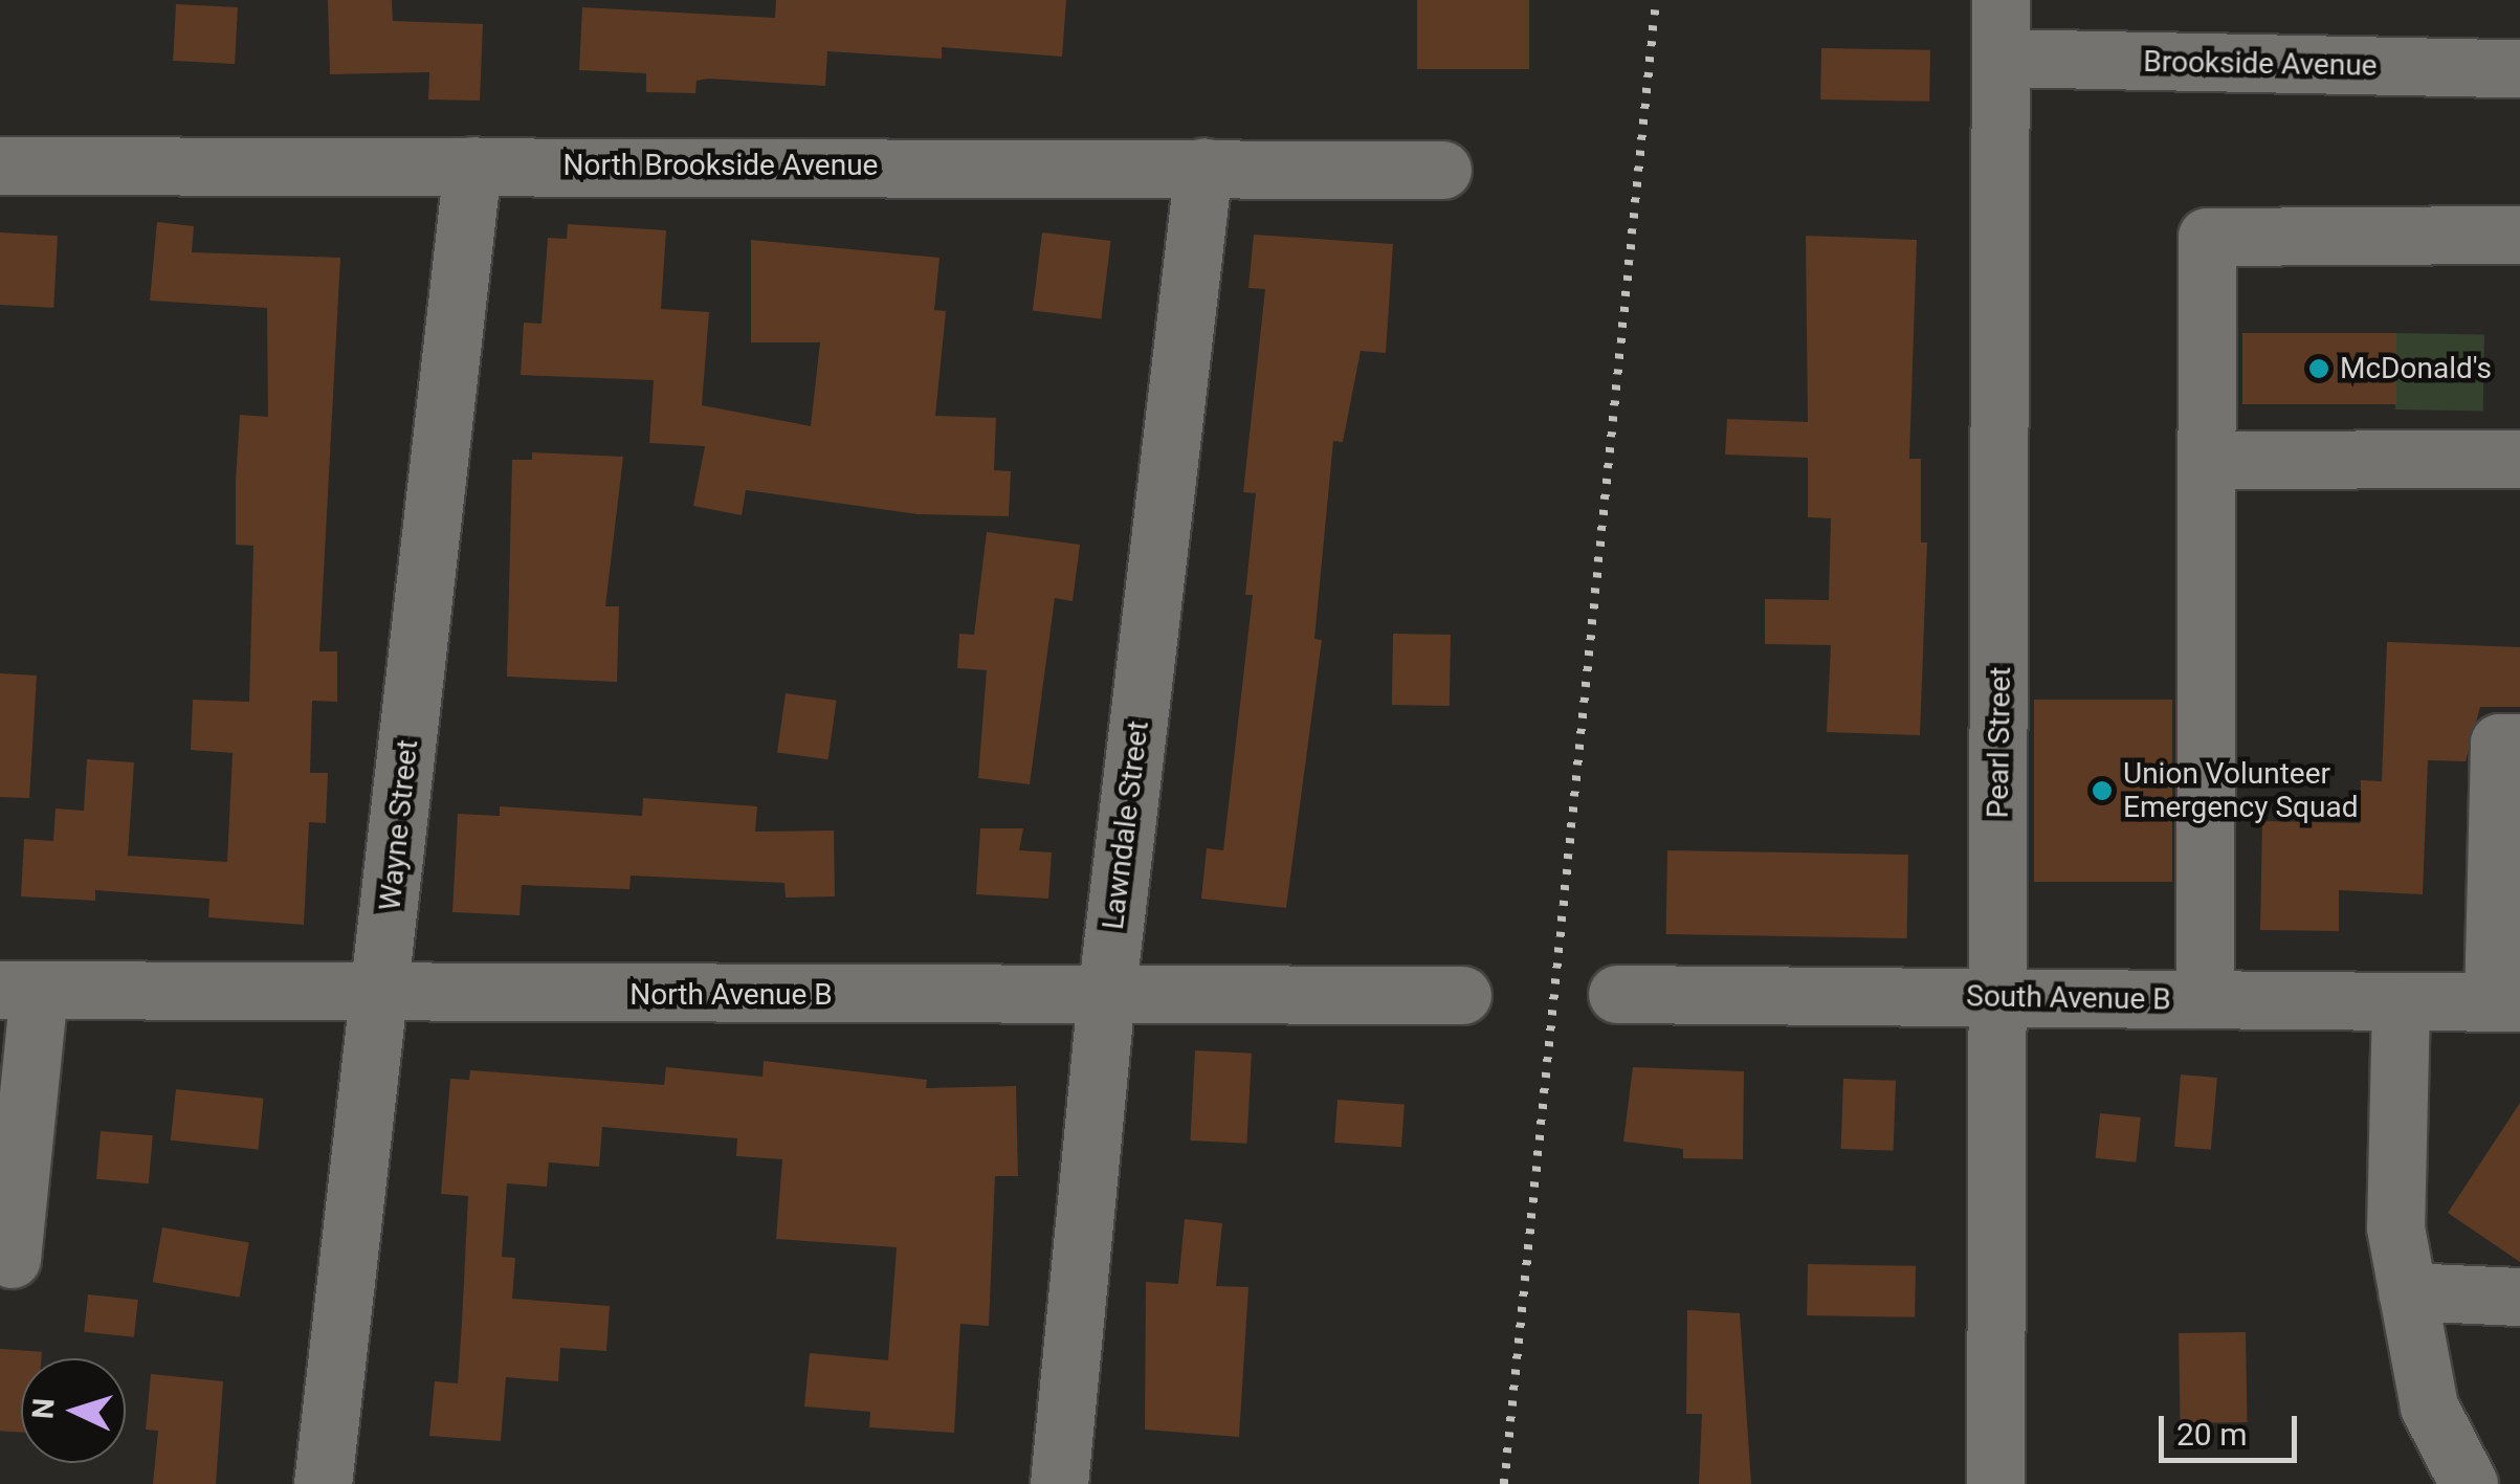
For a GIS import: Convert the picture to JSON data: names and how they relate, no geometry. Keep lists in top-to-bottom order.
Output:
{
  "streets": {
    "street": [
      "Brookside Avenue",
      "North Brookside Avenue",
      "Pearl Street",
      "Wayne Street",
      "Lawndale Street",
      "North Avenue B",
      "South Avenue B"
    ]
  },
  "crossings": [
    ["Brookside Avenue", "Pearl Street"],
    ["North Brookside Avenue", "Wayne Street"],
    ["North Brookside Avenue", "Lawndale Street"],
    ["Pearl Street", "South Avenue B"],
    ["Wayne Street", "North Avenue B"],
    ["Lawndale Street", "North Avenue B"]
  ],
  "places": ["McDonald's", "Union Volunteer Emergency Squad"],
  "scale_bar": "20 m",
  "north": "left"
}
